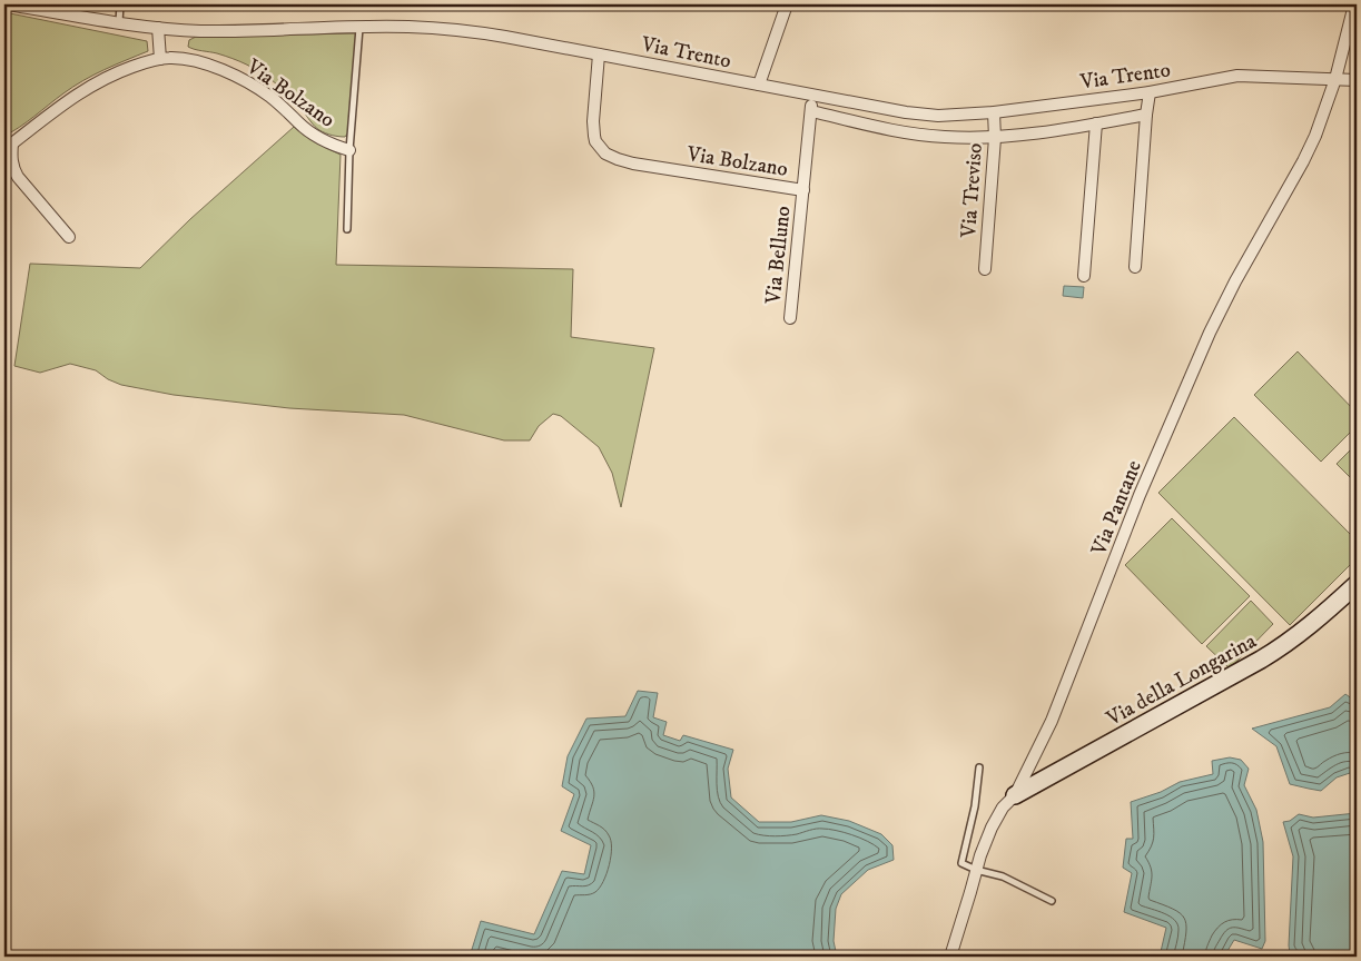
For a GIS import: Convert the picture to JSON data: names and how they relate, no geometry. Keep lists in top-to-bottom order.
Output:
{
  "streets": {
    "street": [
      "Via Trento",
      "Via Bolzano",
      "Via Treviso",
      "Via Belluno",
      "Via Pantane",
      "Via della Longarina"
    ]
  },
  "crossings": [
    ["Via Trento", "Via Bolzano"],
    ["Via Trento", "Via Treviso"],
    ["Via Trento", "Via Belluno"],
    ["Via Trento", "Via Pantane"],
    ["Via Bolzano", "Via Belluno"],
    ["Via Pantane", "Via della Longarina"]
  ]
}
